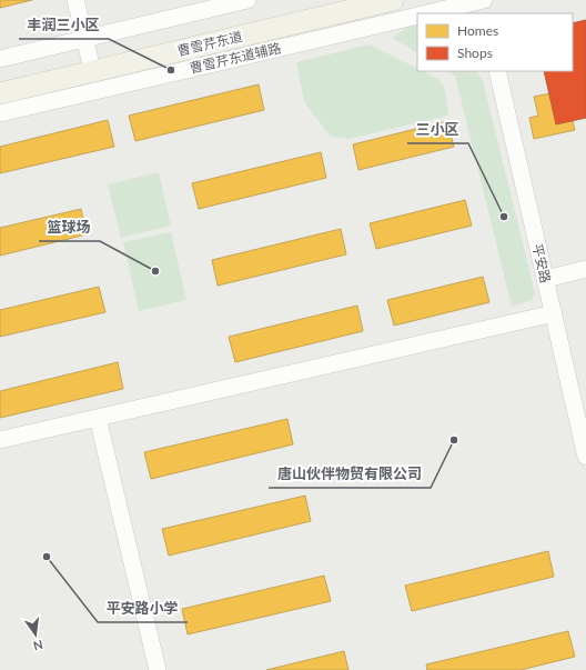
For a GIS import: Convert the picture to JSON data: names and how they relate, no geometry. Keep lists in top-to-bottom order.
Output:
{
  "streets": {
    "main road": ["曹雪芹东道"],
    "street": ["曹雪芹东道辅路", "平安路"]
  },
  "places": [
    "丰润三小区",
    "三小区",
    "篮球场",
    "唐山伙伴物贸有限公司",
    "平安路小学"
  ],
  "legend": ["Homes", "Shops"],
  "north": "bottom"
}
